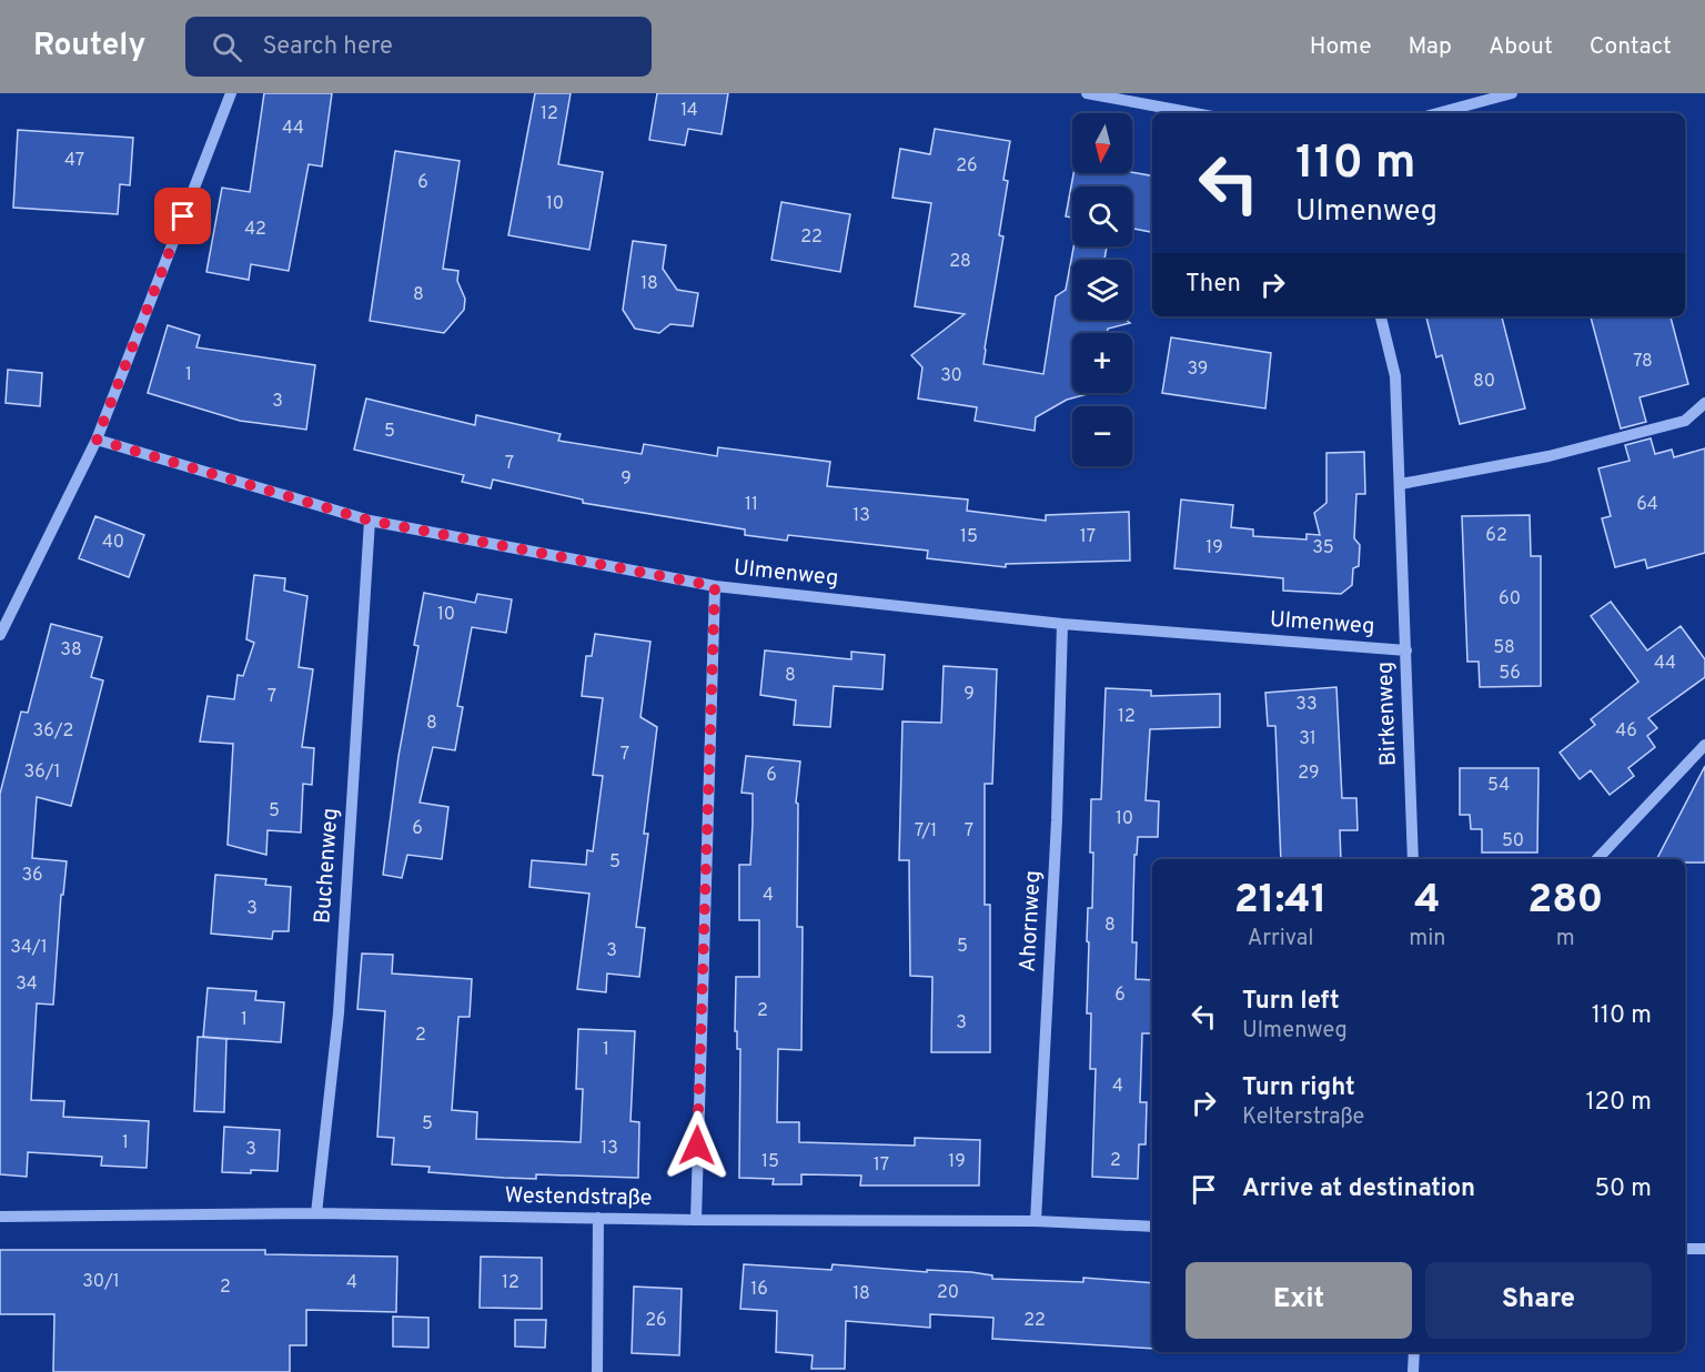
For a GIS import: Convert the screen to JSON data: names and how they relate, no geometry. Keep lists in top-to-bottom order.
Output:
{
  "streets": {
    "street": [
      "Ulmenweg",
      "Birkenweg",
      "Buchenweg",
      "Ahornweg",
      "Westendstraße"
    ]
  },
  "crossings": [
    ["Ulmenweg", "Birkenweg"],
    ["Ulmenweg", "Buchenweg"],
    ["Ulmenweg", "Ahornweg"],
    ["Buchenweg", "Westendstraße"],
    ["Ahornweg", "Westendstraße"]
  ],
  "house_numbers": [
    "14",
    "12",
    "44",
    "47",
    "26",
    "6",
    "10",
    "42",
    "22",
    "28",
    "18",
    "8",
    "78",
    "39",
    "1",
    "30",
    "80",
    "3",
    "5",
    "7",
    "9",
    "11",
    "64",
    "13",
    "62",
    "15",
    "17",
    "40",
    "19",
    "35",
    "60",
    "10",
    "58",
    "38",
    "44",
    "56",
    "8",
    "9",
    "7",
    "33",
    "12",
    "8",
    "36/2",
    "46",
    "31",
    "7",
    "36/1",
    "29",
    "6",
    "54",
    "5",
    "10",
    "6",
    "7/1",
    "7",
    "50",
    "5",
    "36",
    "4",
    "3",
    "8",
    "5",
    "34/1",
    "3",
    "34",
    "6",
    "2",
    "1",
    "3",
    "2",
    "1",
    "4",
    "5",
    "1",
    "13",
    "3",
    "2",
    "15",
    "19",
    "17",
    "30/1",
    "4",
    "12",
    "2",
    "16",
    "20",
    "18",
    "26",
    "22"
  ],
  "north": "bottom",
  "page": {
    "header": "Routely",
    "search": "Search here",
    "nav": [
      "Home",
      "Map",
      "About",
      "Contact"
    ],
    "map_buttons": ["+", "−"],
    "turn": ["110 m", "Ulmenweg"],
    "then": "Then",
    "eta": [
      "21:41",
      "Arrival",
      "4",
      "min",
      "280",
      "m"
    ],
    "list": [
      {
        "name": "Turn left",
        "note": "Ulmenweg",
        "value": "110 m"
      },
      {
        "name": "Turn right",
        "note": "Kelterstraße",
        "value": "120 m"
      },
      {
        "name": "Arrive at destination",
        "value": "50 m"
      }
    ],
    "buttons": ["Exit", "Share"]
  }
}
